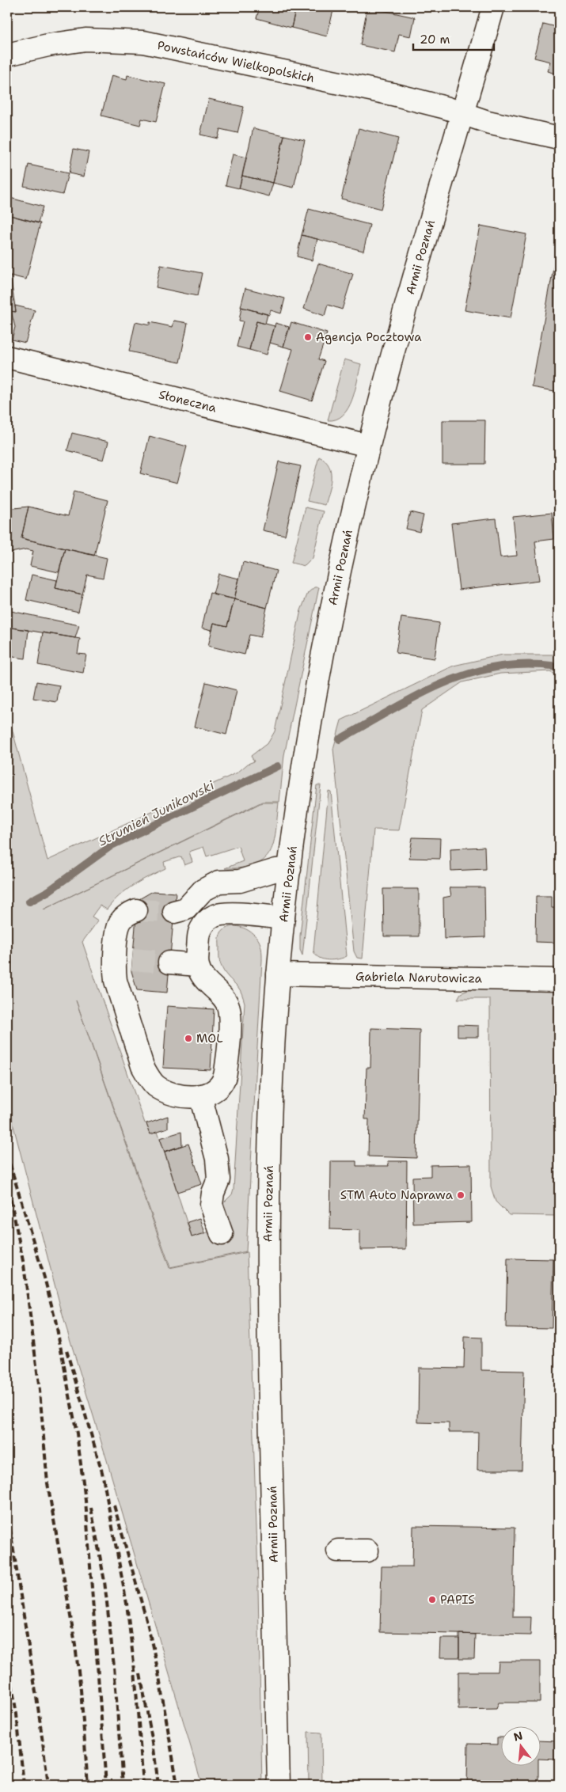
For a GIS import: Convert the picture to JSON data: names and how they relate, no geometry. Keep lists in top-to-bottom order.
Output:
{
  "streets": {
    "main road": [
      "Powstańców Wielkopolskich",
      "Armii Poznań",
      "Słoneczna",
      "Gabriela Narutowicza"
    ]
  },
  "crossings": [
    ["Powstańców Wielkopolskich", "Armii Poznań"],
    ["Armii Poznań", "Słoneczna"],
    ["Armii Poznań", "Gabriela Narutowicza"]
  ],
  "water": ["Strumień Junikowski"],
  "places": [
    "Agencja Pocztowa",
    "MOL",
    "STM Auto Naprawa",
    "PAPIS"
  ],
  "scale_bar": "20 m",
  "north": "top"
}
